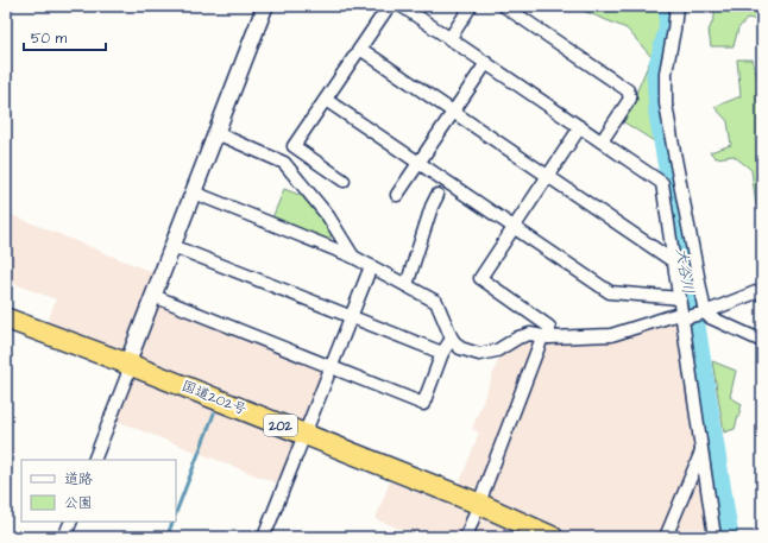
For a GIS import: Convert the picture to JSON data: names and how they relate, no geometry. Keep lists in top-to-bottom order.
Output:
{
  "streets": {
    "highway": ["国道202号", "202"]
  },
  "water": ["大谷川"],
  "legend": ["道路", "公園"],
  "scale_bar": "50 m"
}
